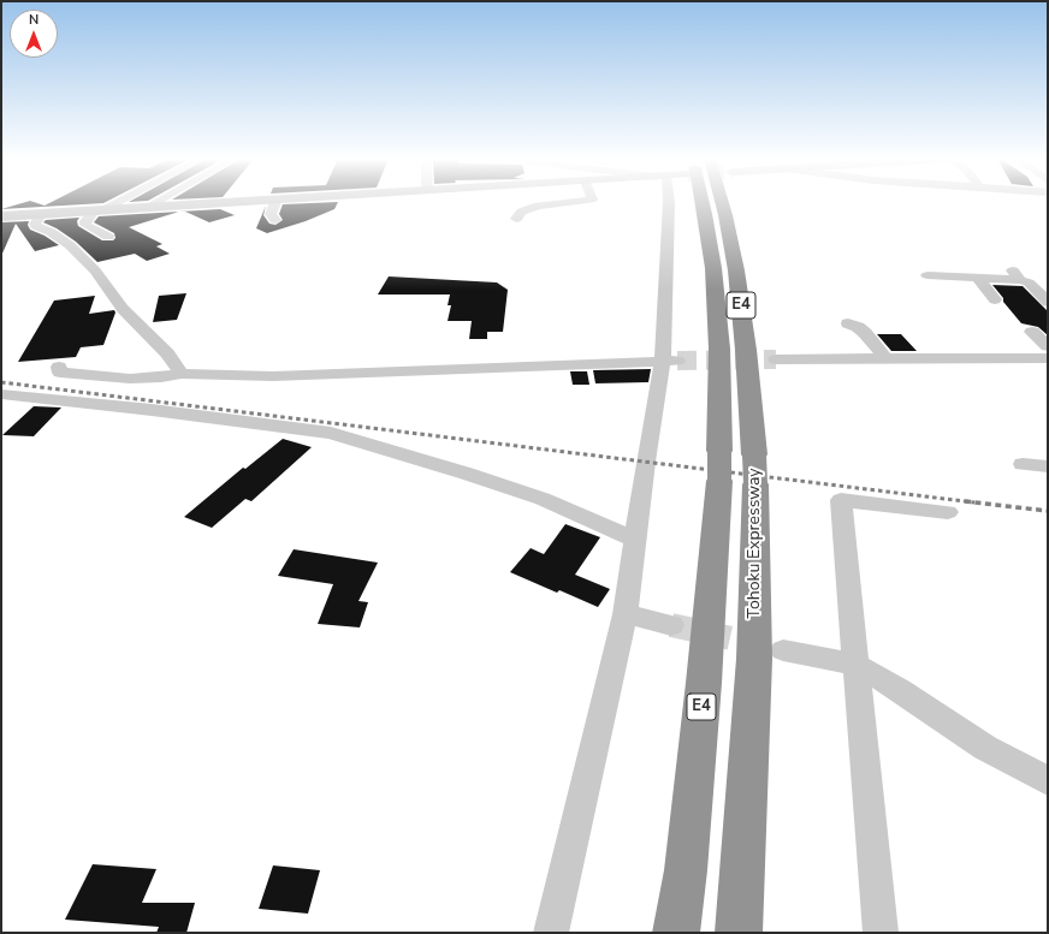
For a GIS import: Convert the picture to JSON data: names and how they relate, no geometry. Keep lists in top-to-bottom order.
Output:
{
  "streets": {
    "highway": ["E4", "Tohoku Expressway"]
  },
  "north": "top"
}
